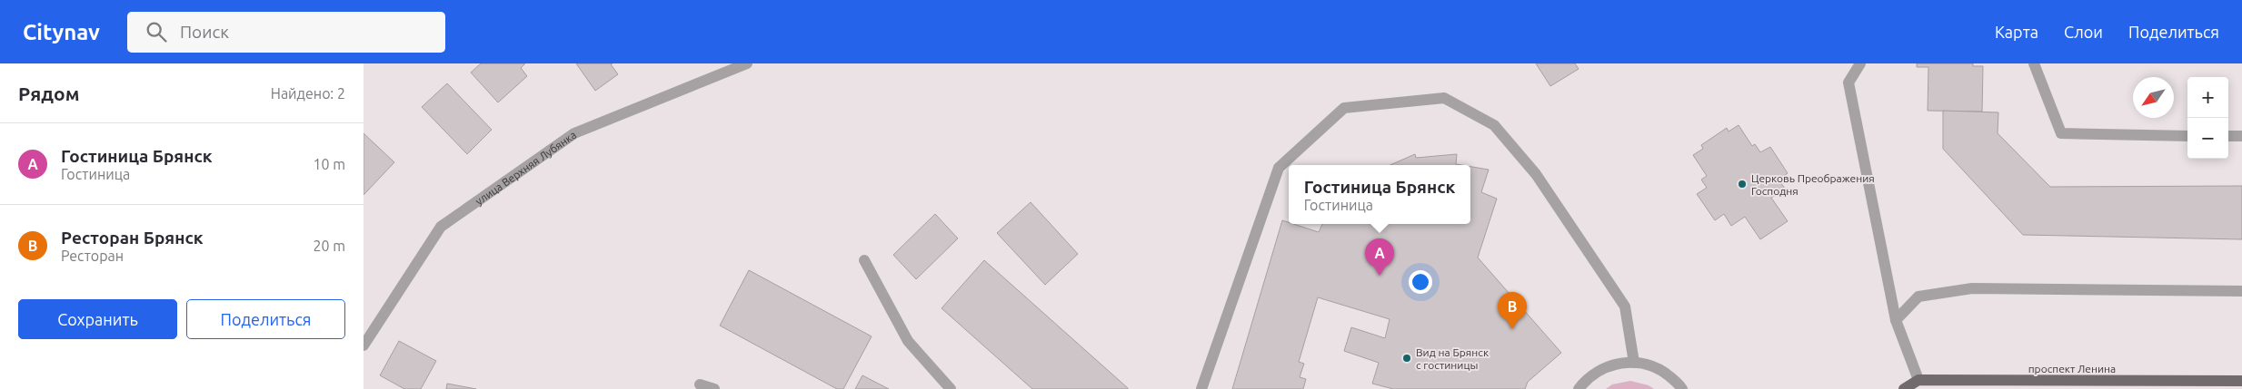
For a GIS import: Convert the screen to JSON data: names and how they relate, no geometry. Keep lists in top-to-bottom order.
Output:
{
  "streets": {
    "main road": ["проспект Ленина"],
    "street": ["улица Верхняя Лубянка"]
  },
  "places": ["Церковь Преображения Господня", "Вид на Брянск с гостиницы"],
  "north": "bottom left",
  "page": {
    "header": "Citynav",
    "search": "Поиск",
    "nav": ["Карта", "Слои", "Поделиться"],
    "heading": ["Рядом", "Найдено: 2"],
    "map_buttons": ["+", "−"],
    "list": [
      {
        "mark": "A",
        "name": "Гостиница Брянск",
        "note": "Гостиница",
        "value": "10 m"
      },
      {
        "mark": "B",
        "name": "Ресторан Брянск",
        "note": "Ресторан",
        "value": "20 m"
      }
    ],
    "popup": ["Гостиница Брянск", "Гостиница"],
    "pins": ["A", "B"],
    "buttons": ["Сохранить", "Поделиться"]
  }
}
